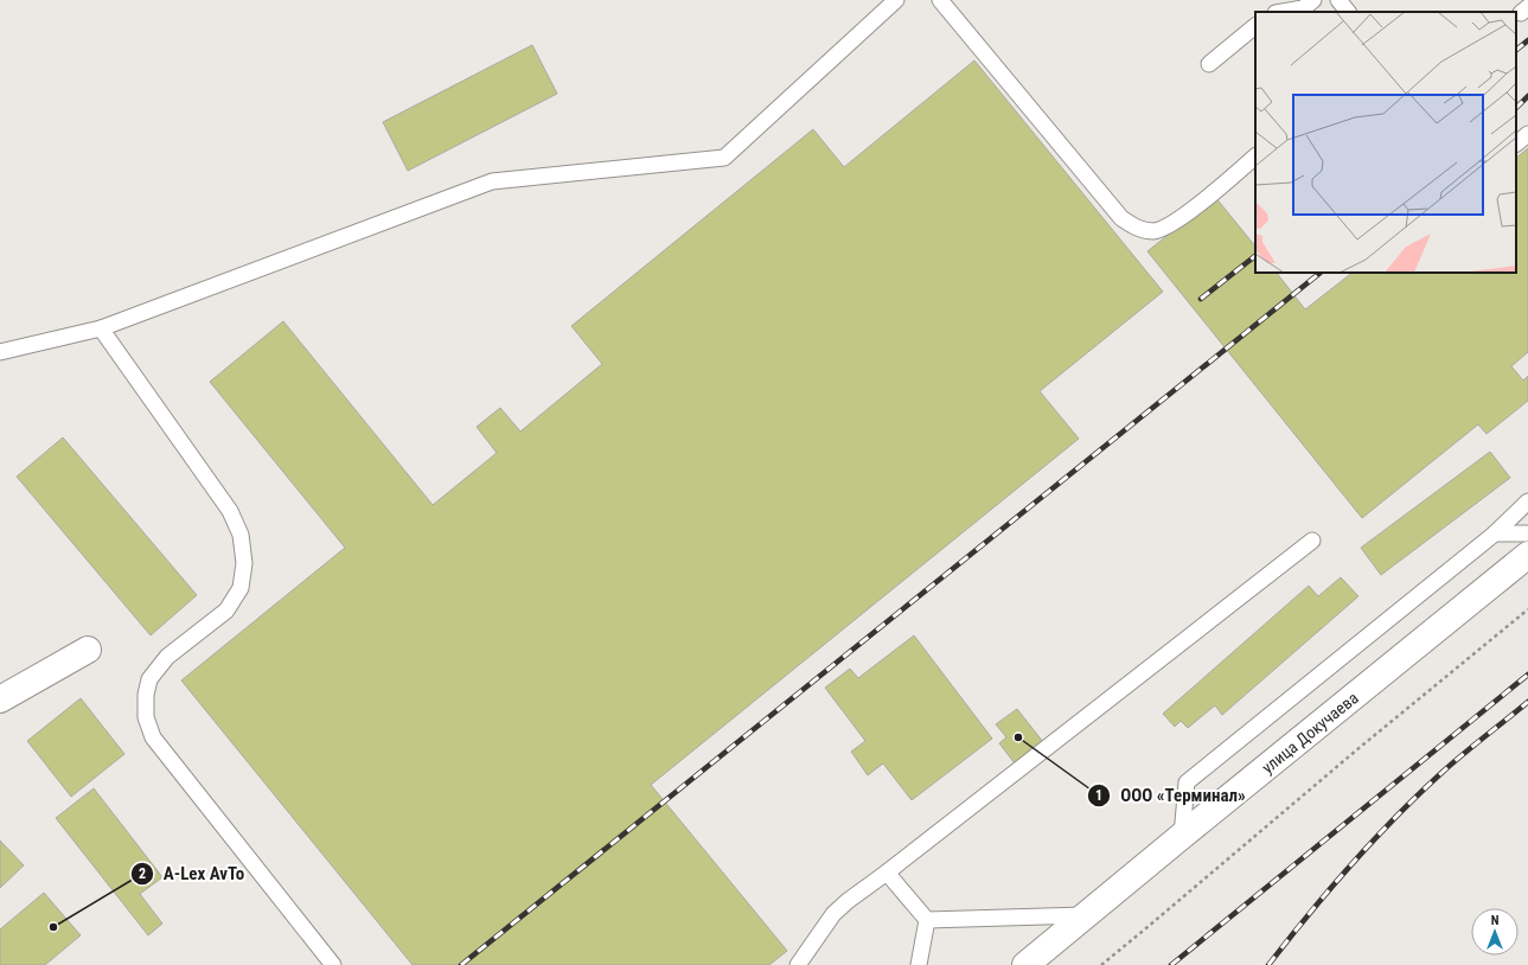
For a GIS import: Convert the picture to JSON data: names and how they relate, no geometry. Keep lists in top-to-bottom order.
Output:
{
  "streets": {
    "main road": ["улица Докучаева"]
  },
  "places": ["ООО «Терминал»", "A-Lex AvTo"],
  "north": "top"
}
